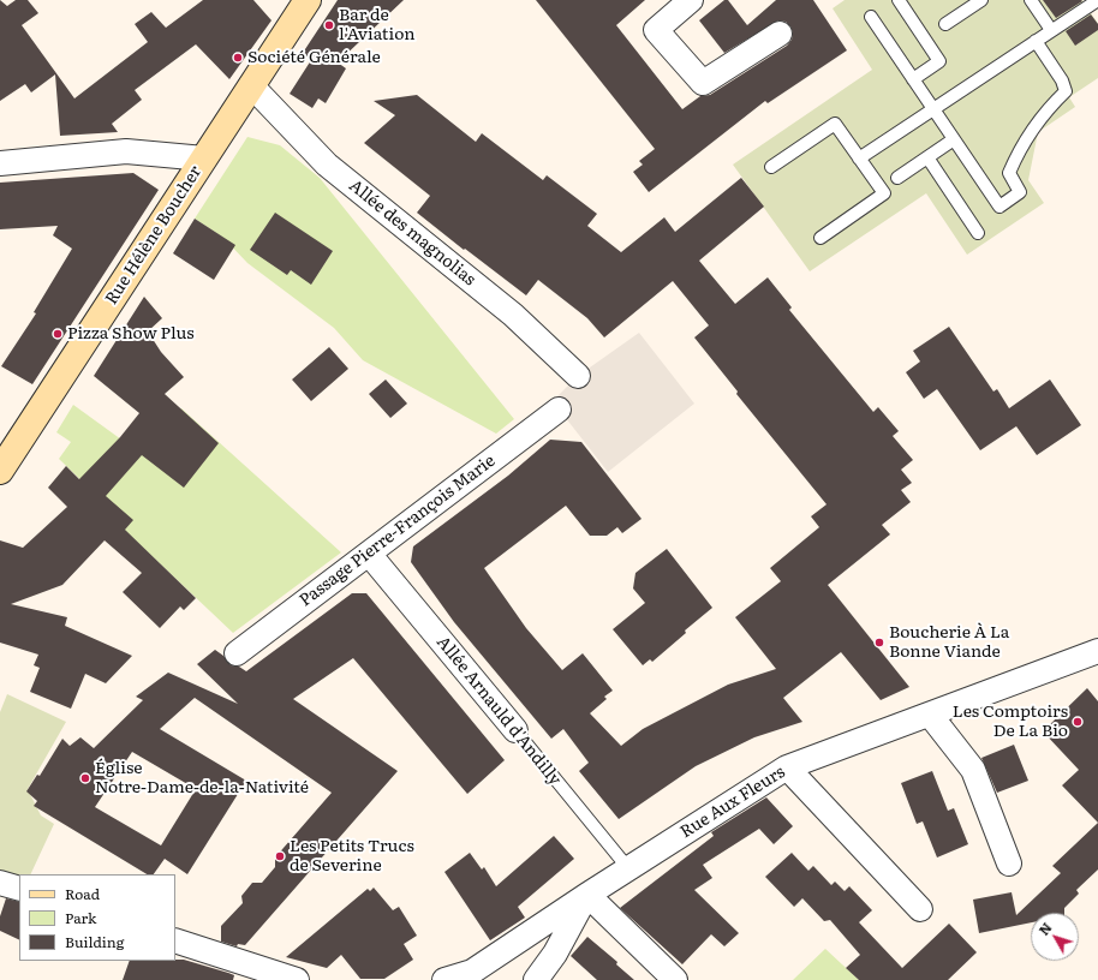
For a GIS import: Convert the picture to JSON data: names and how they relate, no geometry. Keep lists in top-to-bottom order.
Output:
{
  "streets": {
    "street": [
      "Allée des magnolias",
      "Rue Hélène Boucher",
      "Passage Pierre-François Marie",
      "Allée Arnauld d'Andilly",
      "Rue Aux Fleurs"
    ]
  },
  "crossings": [
    ["Allée des magnolias", "Rue Hélène Boucher"],
    ["Passage Pierre-François Marie", "Allée Arnauld d'Andilly"],
    ["Allée Arnauld d'Andilly", "Rue Aux Fleurs"]
  ],
  "places": [
    "Bar de l'Aviation",
    "Société Générale",
    "Pizza Show Plus",
    "Boucherie À La Bonne Viande",
    "Les Comptoirs De La Bio",
    "Église Notre-Dame-de-la-Nativité",
    "Les Petits Trucs de Severine"
  ],
  "legend": ["Road", "Park", "Building"],
  "north": "top left"
}
